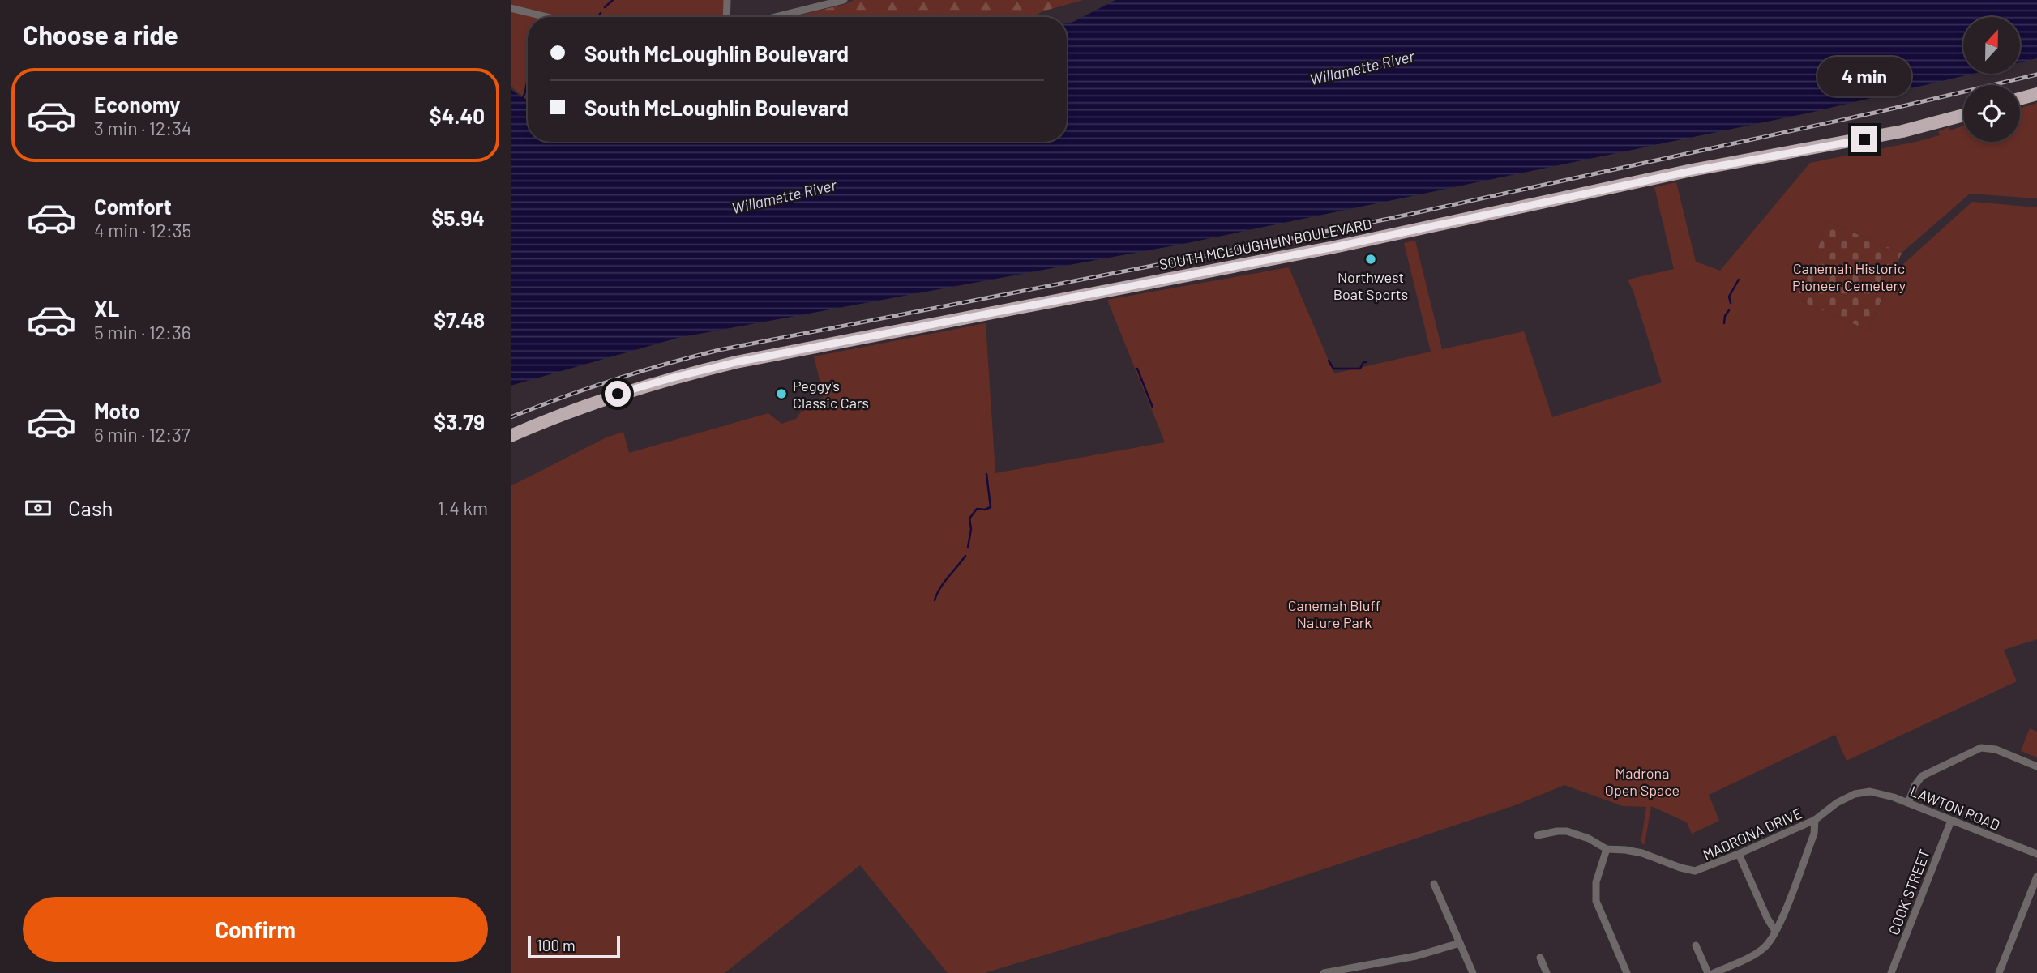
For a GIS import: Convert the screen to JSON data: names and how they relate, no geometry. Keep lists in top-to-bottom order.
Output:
{
  "streets": {
    "highway": ["SOUTH MCLOUGHLIN BOULEVARD"],
    "street": ["LAWTON ROAD", "MADRONA DRIVE", "COOK STREET"]
  },
  "crossings": [
    ["LAWTON ROAD", "MADRONA DRIVE"],
    ["LAWTON ROAD", "COOK STREET"]
  ],
  "water": ["Willamette River"],
  "parks": ["Canemah Historic Pioneer Cemetery", "Canemah Bluff Nature Park", "Madrona Open Space"],
  "places": ["Northwest Boat Sports", "Peggy's Classic Cars"],
  "scale_bar": "100 m",
  "north": "top",
  "page": {
    "heading": "Choose a ride",
    "banner": ["South McLoughlin Boulevard", "South McLoughlin Boulevard"],
    "bubble": "4 min",
    "list": [
      {
        "name": "Economy",
        "note": "3 min · 12:34",
        "value": "$4.40"
      },
      {
        "name": "Comfort",
        "note": "4 min · 12:35",
        "value": "$5.94"
      },
      {
        "name": "XL",
        "note": "5 min · 12:36",
        "value": "$7.48"
      },
      {
        "name": "Moto",
        "note": "6 min · 12:37",
        "value": "$3.79"
      }
    ],
    "pay": ["Cash", "1.4 km"],
    "buttons": "Confirm",
    "scale": "100 m"
  }
}
